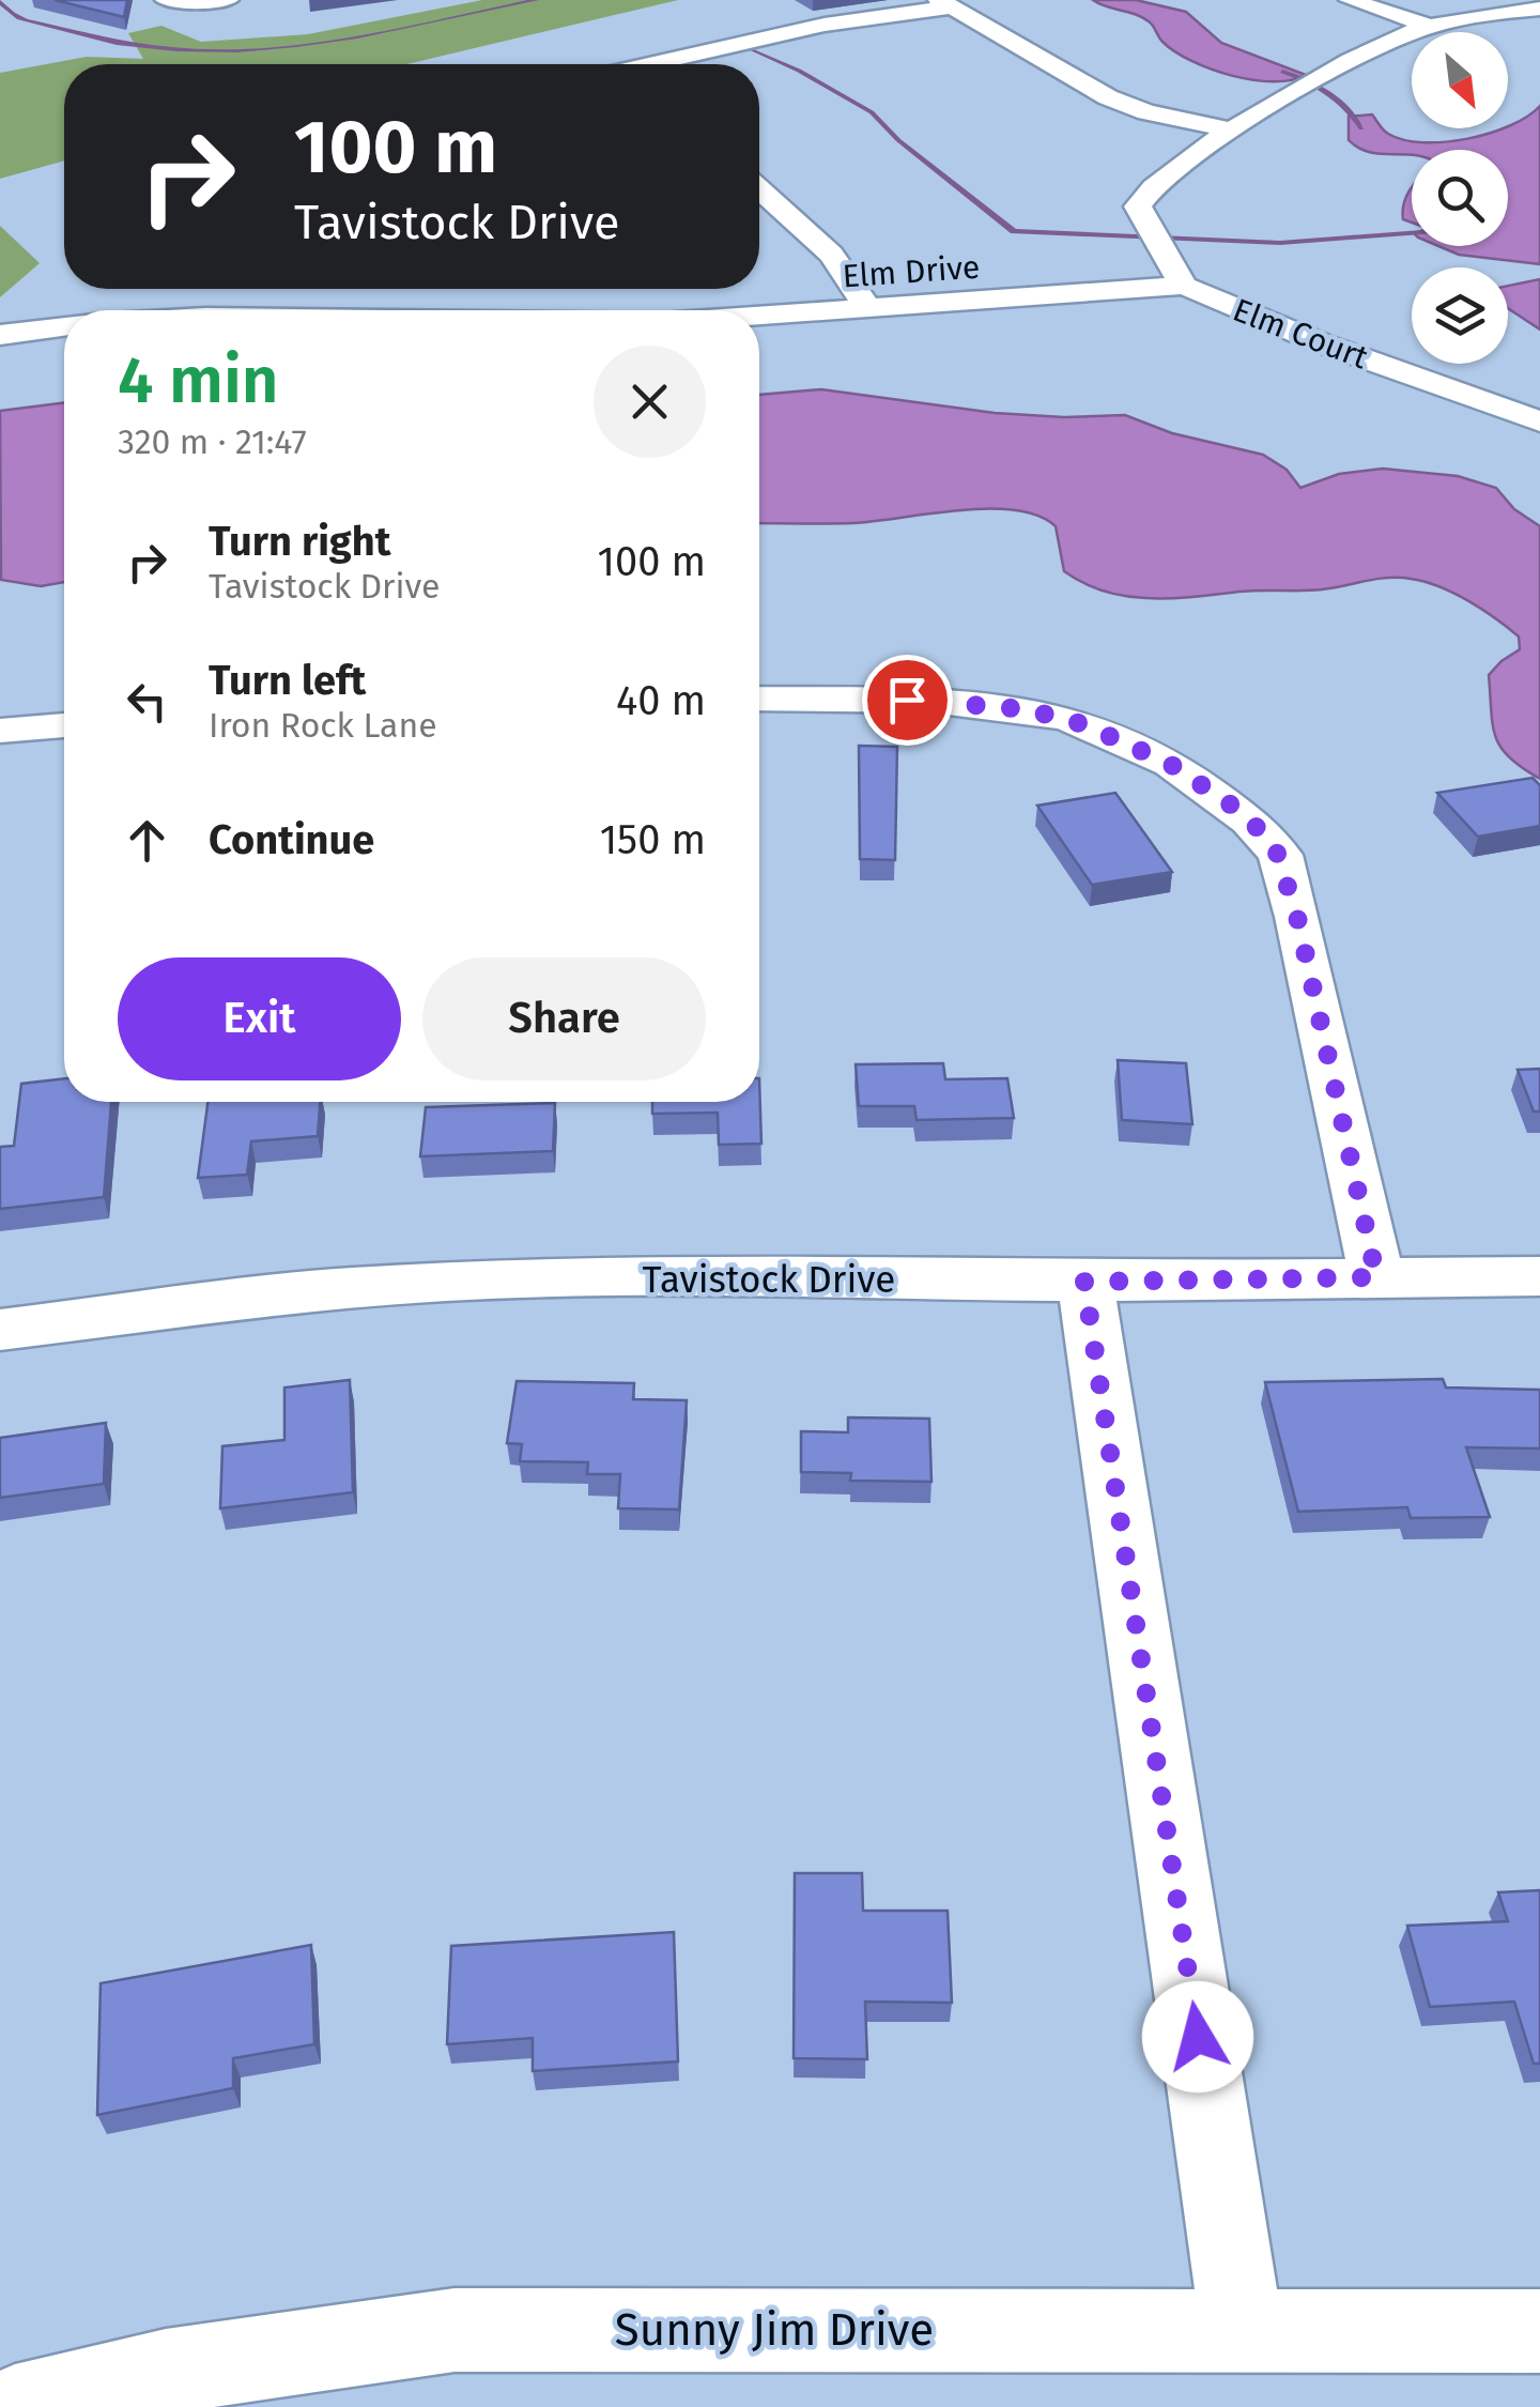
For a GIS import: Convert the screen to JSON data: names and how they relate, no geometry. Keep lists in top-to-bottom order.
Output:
{
  "streets": {
    "street": [
      "Elm Drive",
      "Elm Court",
      "Tavistock Drive",
      "Sunny Jim Drive"
    ]
  },
  "crossings": [
    ["Elm Drive", "Elm Court"]
  ],
  "north": "bottom right",
  "page": {
    "turn": ["100 m", "Tavistock Drive"],
    "heading": ["4 min", "320 m · 21:47"],
    "list": [
      {
        "name": "Turn right",
        "note": "Tavistock Drive",
        "value": "100 m"
      },
      {
        "name": "Turn left",
        "note": "Iron Rock Lane",
        "value": "40 m"
      },
      {
        "name": "Continue",
        "value": "150 m"
      }
    ],
    "buttons": ["Exit", "Share"]
  }
}
